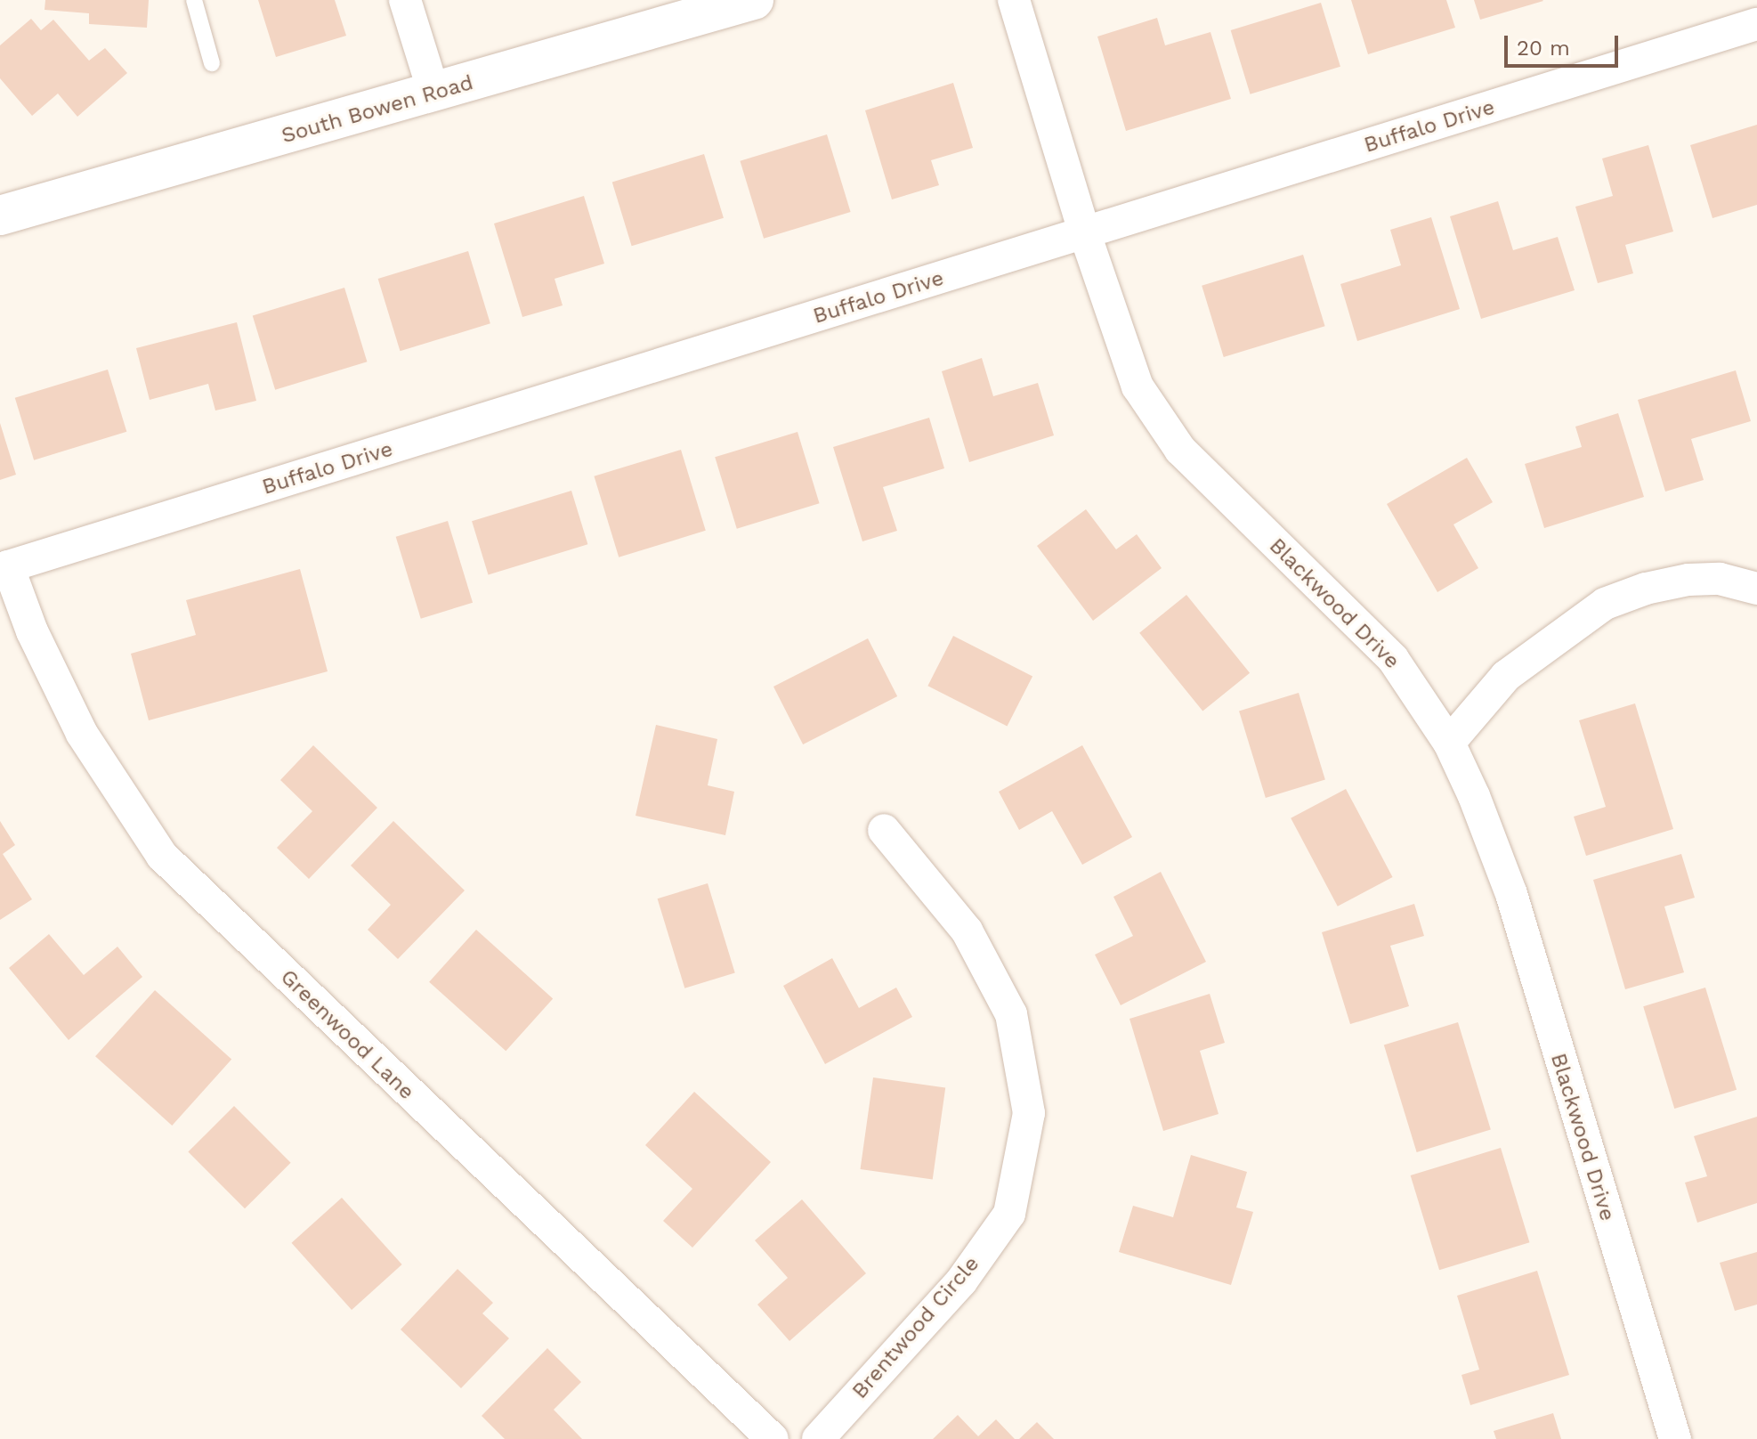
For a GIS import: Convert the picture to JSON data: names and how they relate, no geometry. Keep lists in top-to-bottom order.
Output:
{
  "streets": {
    "main road": ["South Bowen Road"],
    "street": [
      "Buffalo Drive",
      "Blackwood Drive",
      "Greenwood Lane",
      "Brentwood Circle"
    ]
  },
  "crossings": [
    ["Buffalo Drive", "Blackwood Drive"],
    ["Buffalo Drive", "Greenwood Lane"]
  ],
  "scale_bar": "20 m"
}
